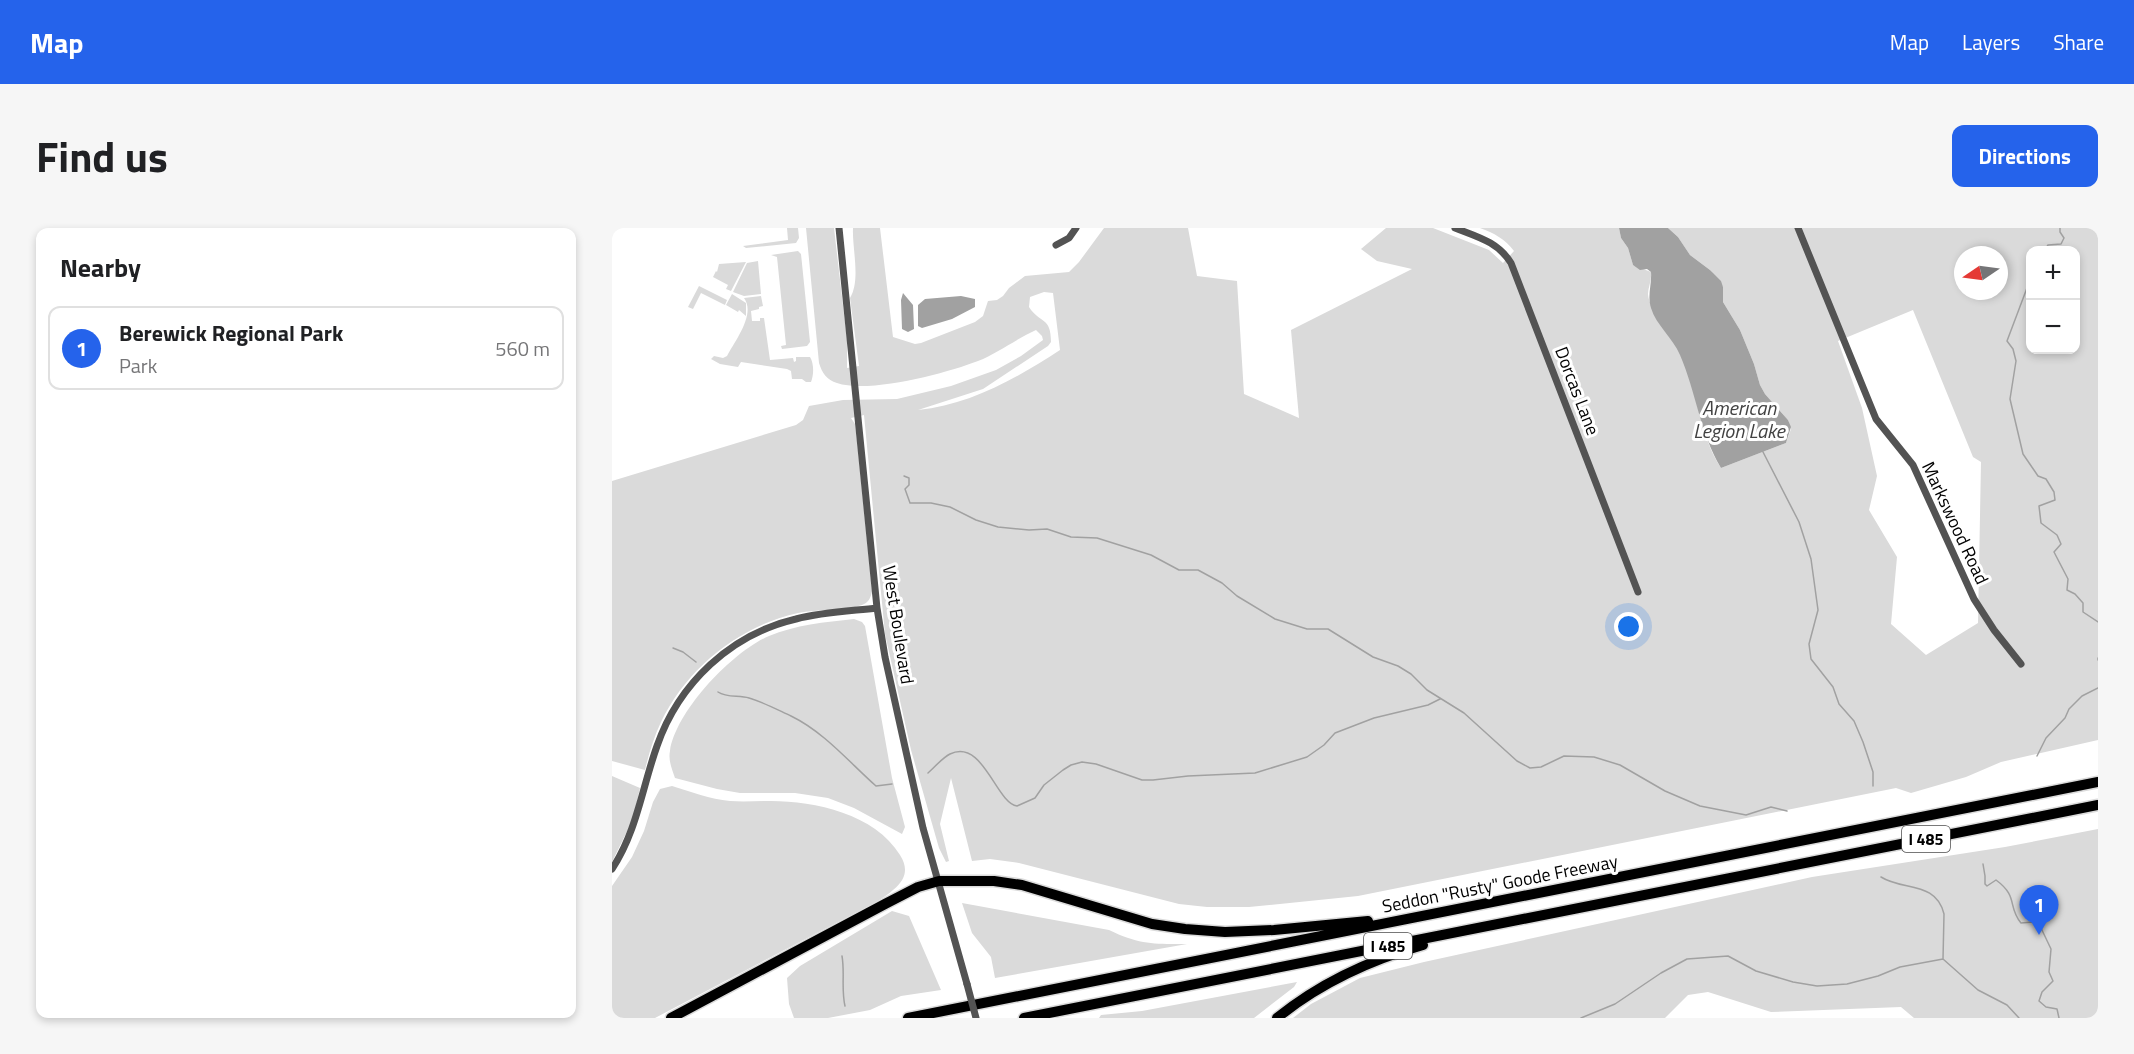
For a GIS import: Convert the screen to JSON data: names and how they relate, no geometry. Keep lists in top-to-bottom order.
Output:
{
  "streets": {
    "highway": ["I 485", "Seddon \"Rusty\" Goode Freeway"],
    "street": ["Dorcas Lane", "Markswood Road", "West Boulevard"]
  },
  "water": ["American Legion Lake"],
  "north": "left",
  "page": {
    "header": "Map",
    "nav": ["Map", "Layers", "Share"],
    "title": "Find us",
    "buttons": "Directions",
    "heading": "Nearby",
    "map_buttons": ["+", "−"],
    "list": [
      {
        "mark": "1",
        "name": "Berewick Regional Park",
        "note": "Park",
        "value": "560 m"
      }
    ],
    "pins": "1"
  }
}
